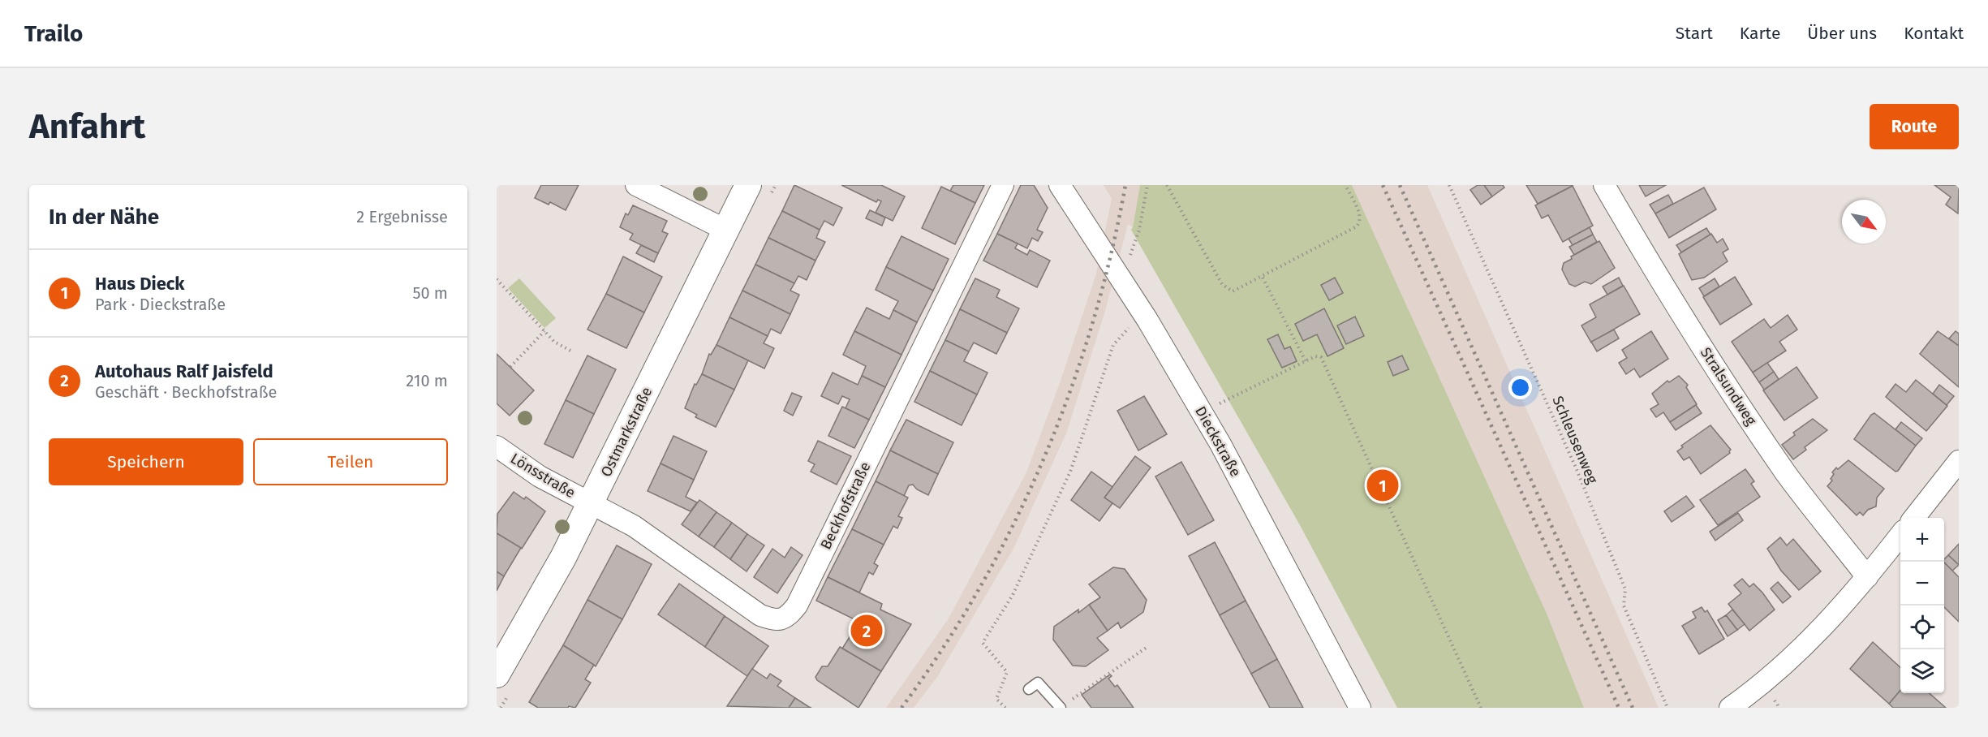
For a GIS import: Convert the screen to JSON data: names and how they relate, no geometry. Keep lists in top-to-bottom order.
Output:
{
  "streets": {
    "street": [
      "Stralsundweg",
      "Ostmarkstraße",
      "Dieckstraße",
      "Lönsstraße",
      "Beckhofstraße"
    ],
    "path": ["Schleusenweg"]
  },
  "crossings": [
    ["Ostmarkstraße", "Lönsstraße"],
    ["Ostmarkstraße", "Beckhofstraße"],
    ["Lönsstraße", "Beckhofstraße"]
  ],
  "north": "bottom right",
  "page": {
    "header": "Trailo",
    "nav": [
      "Start",
      "Karte",
      "Über uns",
      "Kontakt"
    ],
    "buttons": [
      "Route",
      ["Speichern", "Teilen"]
    ],
    "title": "Anfahrt",
    "heading": ["In der Nähe", "2 Ergebnisse"],
    "list": [
      {
        "mark": "1",
        "name": "Haus Dieck",
        "note": "Park · Dieckstraße",
        "value": "50 m"
      },
      {
        "mark": "2",
        "name": "Autohaus Ralf Jaisfeld",
        "note": "Geschäft · Beckhofstraße",
        "value": "210 m"
      }
    ],
    "pins": ["1", "2"],
    "map_buttons": ["+", "−"]
  }
}
